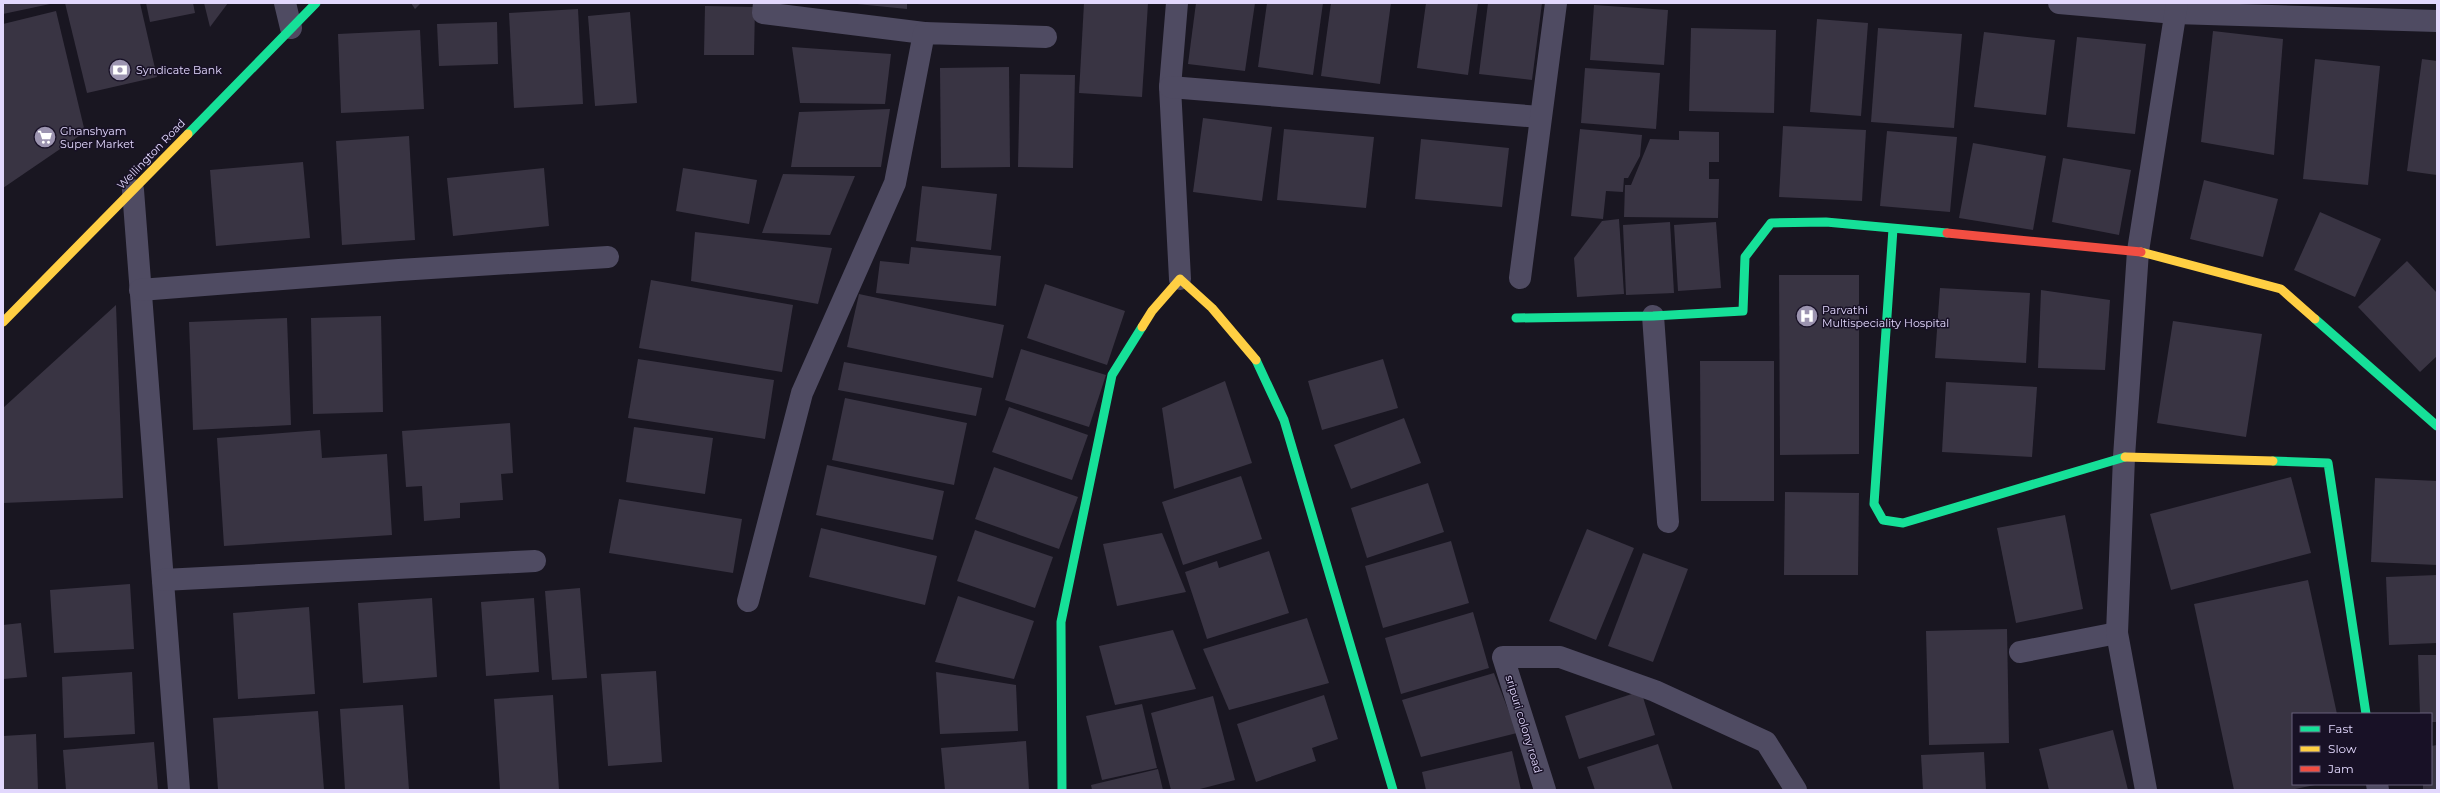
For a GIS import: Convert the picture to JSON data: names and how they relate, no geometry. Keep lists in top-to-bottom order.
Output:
{
  "streets": {
    "street": ["Wellington Road", "sripuri colony road"]
  },
  "places": {
    "bank": ["Syndicate Bank"],
    "supermarket": ["Ghanshyam Super Market"],
    "hospital": ["Parvathi Multispeciality Hospital"]
  },
  "legend": ["Fast", "Slow", "Jam"]
}
